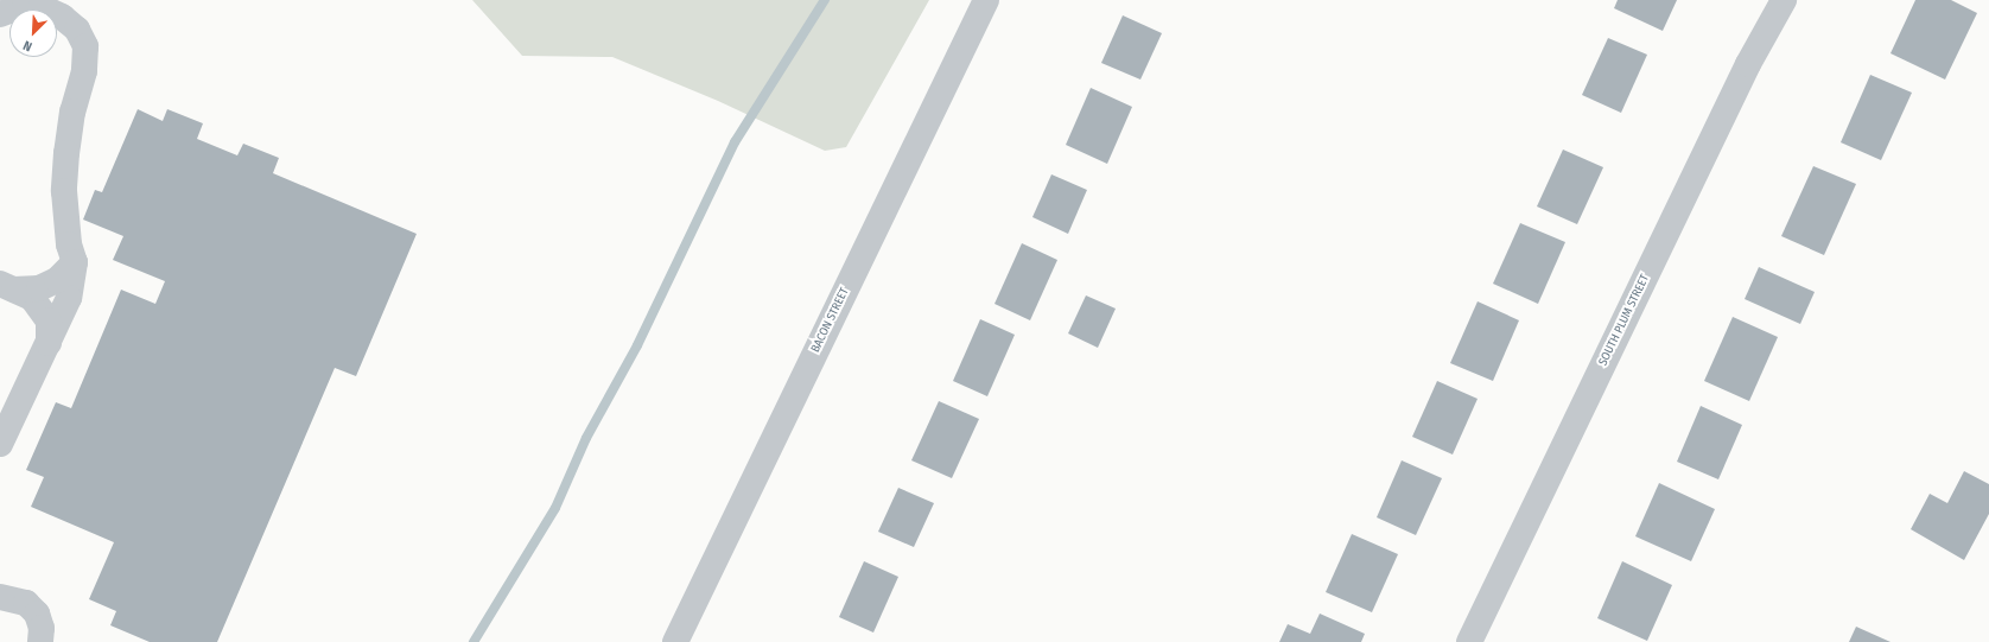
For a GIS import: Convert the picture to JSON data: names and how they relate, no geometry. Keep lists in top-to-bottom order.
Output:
{
  "streets": {
    "street": ["BACON STREET", "SOUTH PLUM STREET"]
  },
  "north": "bottom left"
}
